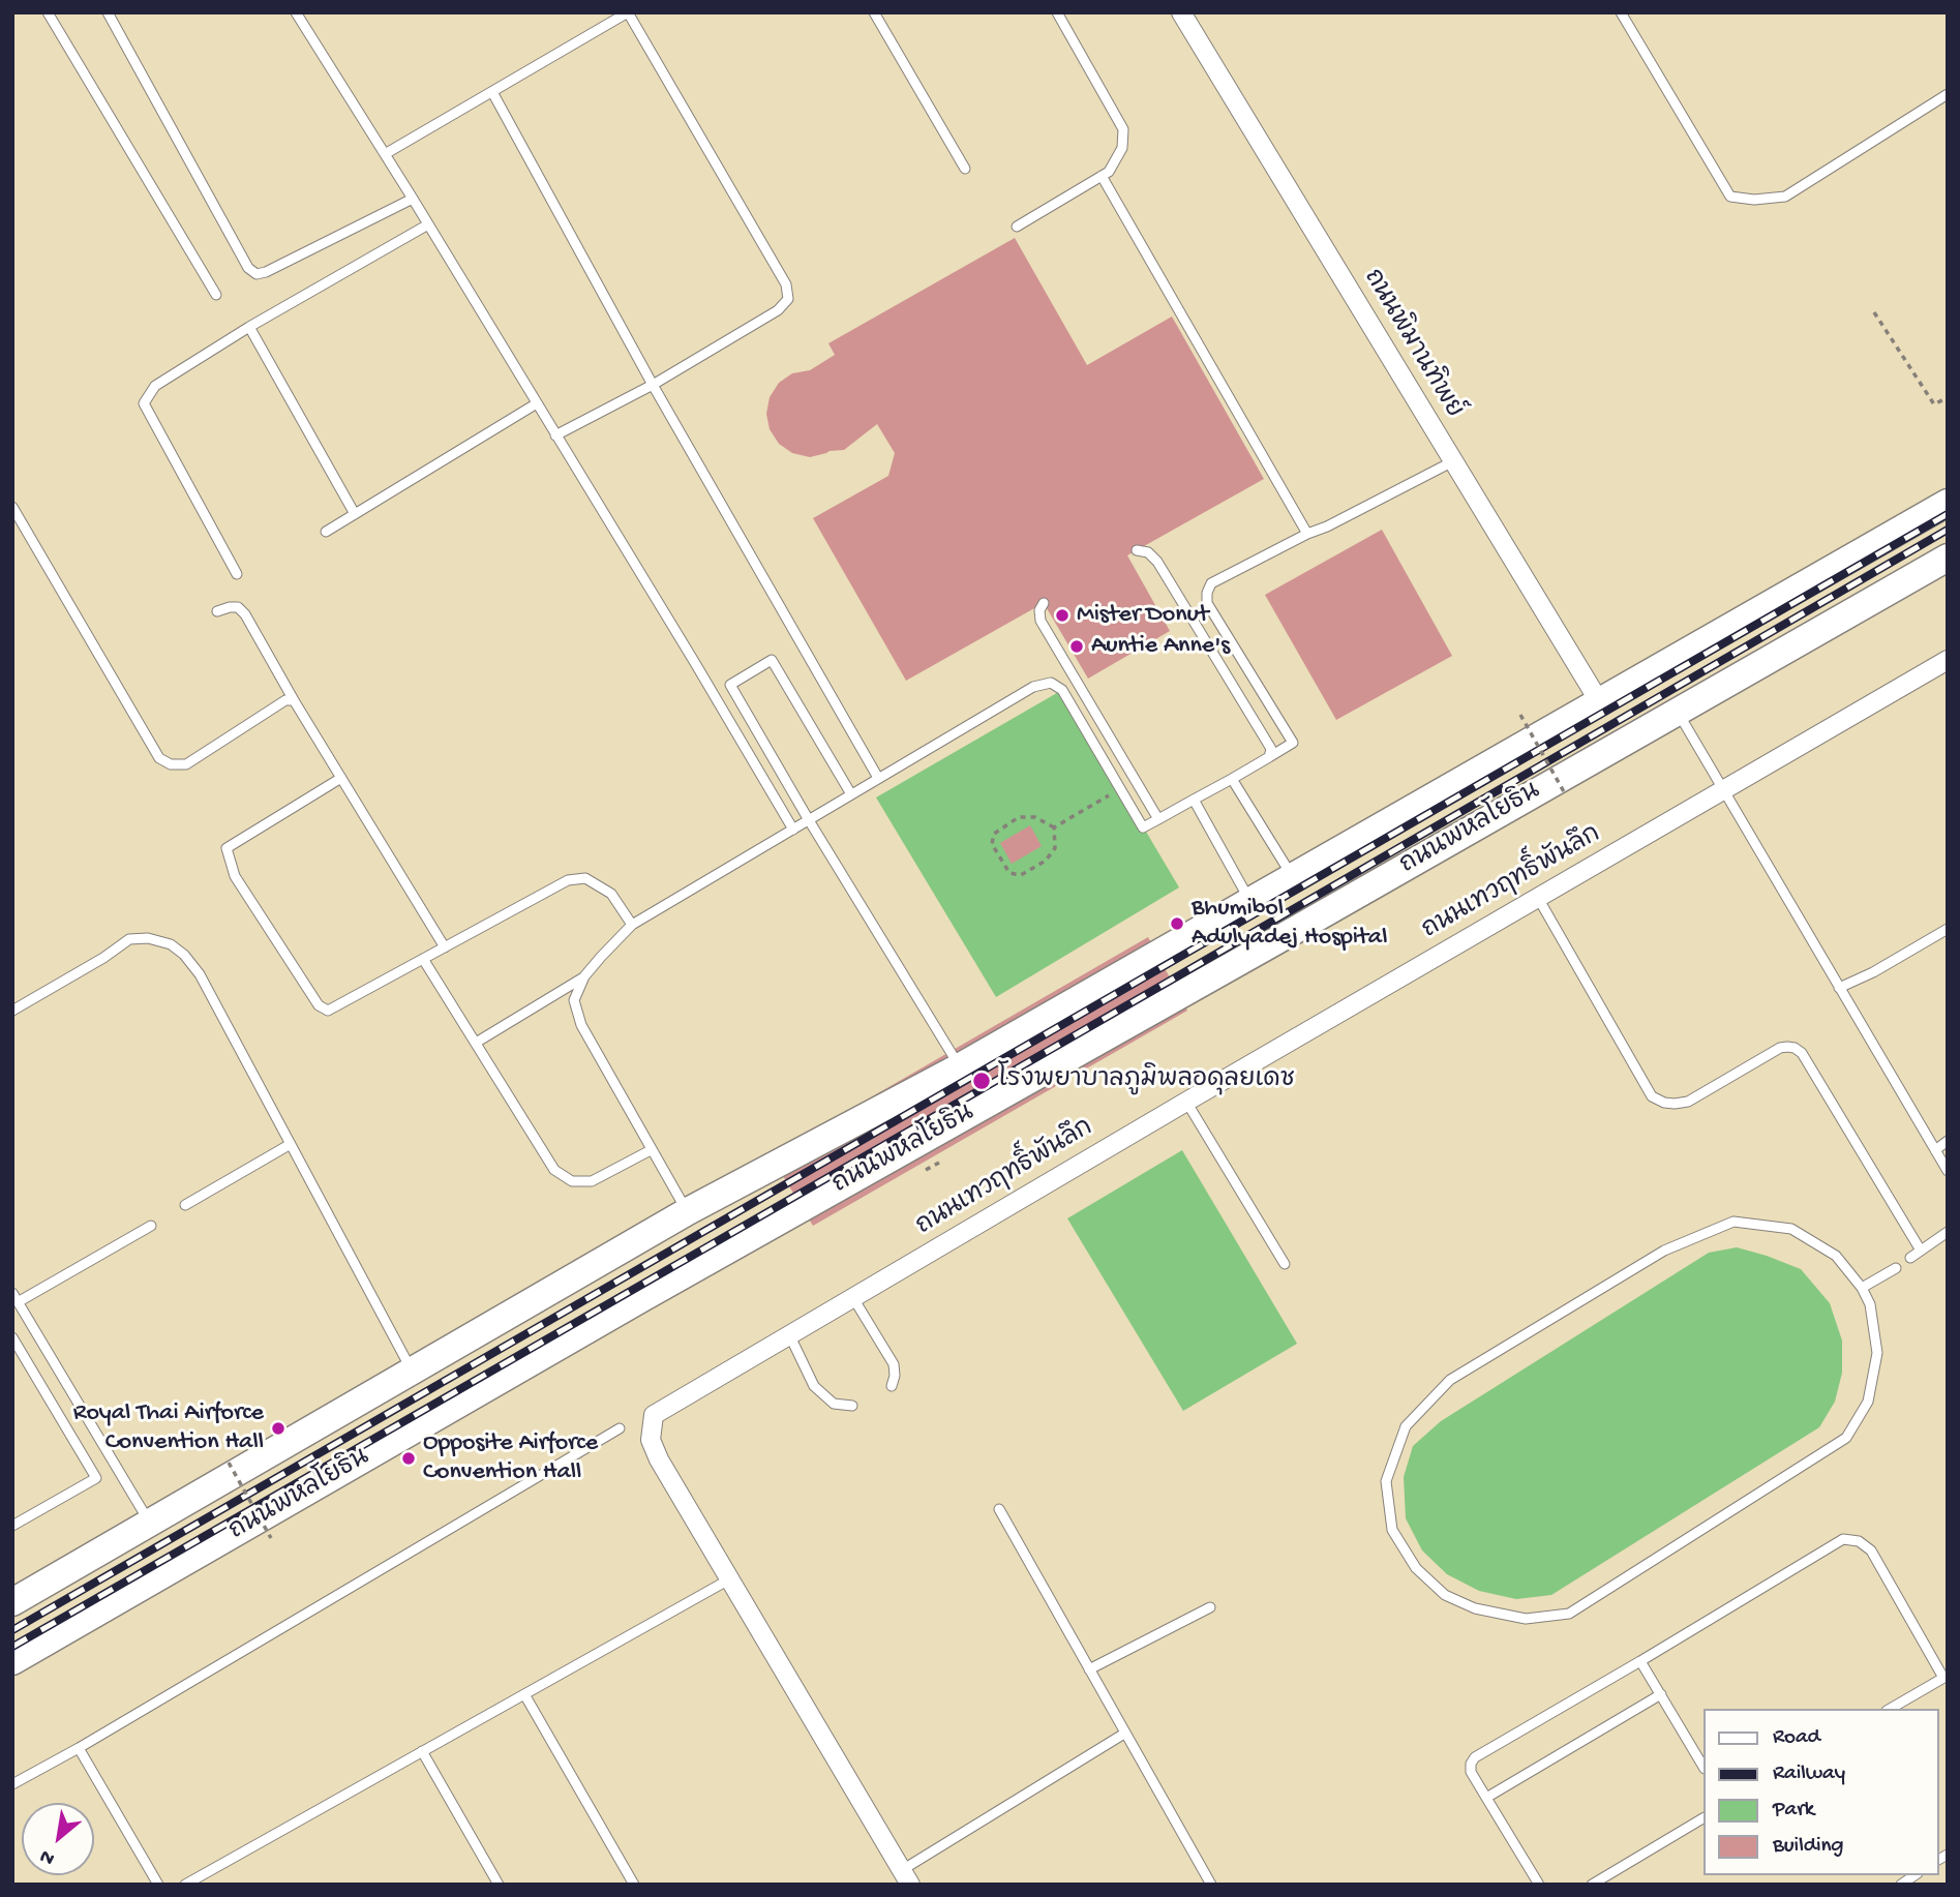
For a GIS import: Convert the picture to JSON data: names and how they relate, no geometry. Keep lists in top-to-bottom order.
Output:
{
  "streets": {
    "main road": ["ถนนพหลโยธิน"],
    "street": ["ถนนพิมานทิพย์", "ถนนเทวฤทธิ์พันลึก"]
  },
  "crossings": [
    ["ถนนพิมานทิพย์", "ถนนพหลโยธิน"]
  ],
  "places": [
    "Mister Donut",
    "Auntie Anne's",
    "Bhumibol Adulyadej Hospital",
    "โรงพยาบาลภูมิพลอดุลยเดช",
    "Royal Thai Airforce Convention Hall",
    "Opposite Airforce Convention Hall"
  ],
  "legend": [
    "Road",
    "Railway",
    "Park",
    "Building"
  ],
  "north": "bottom left"
}
